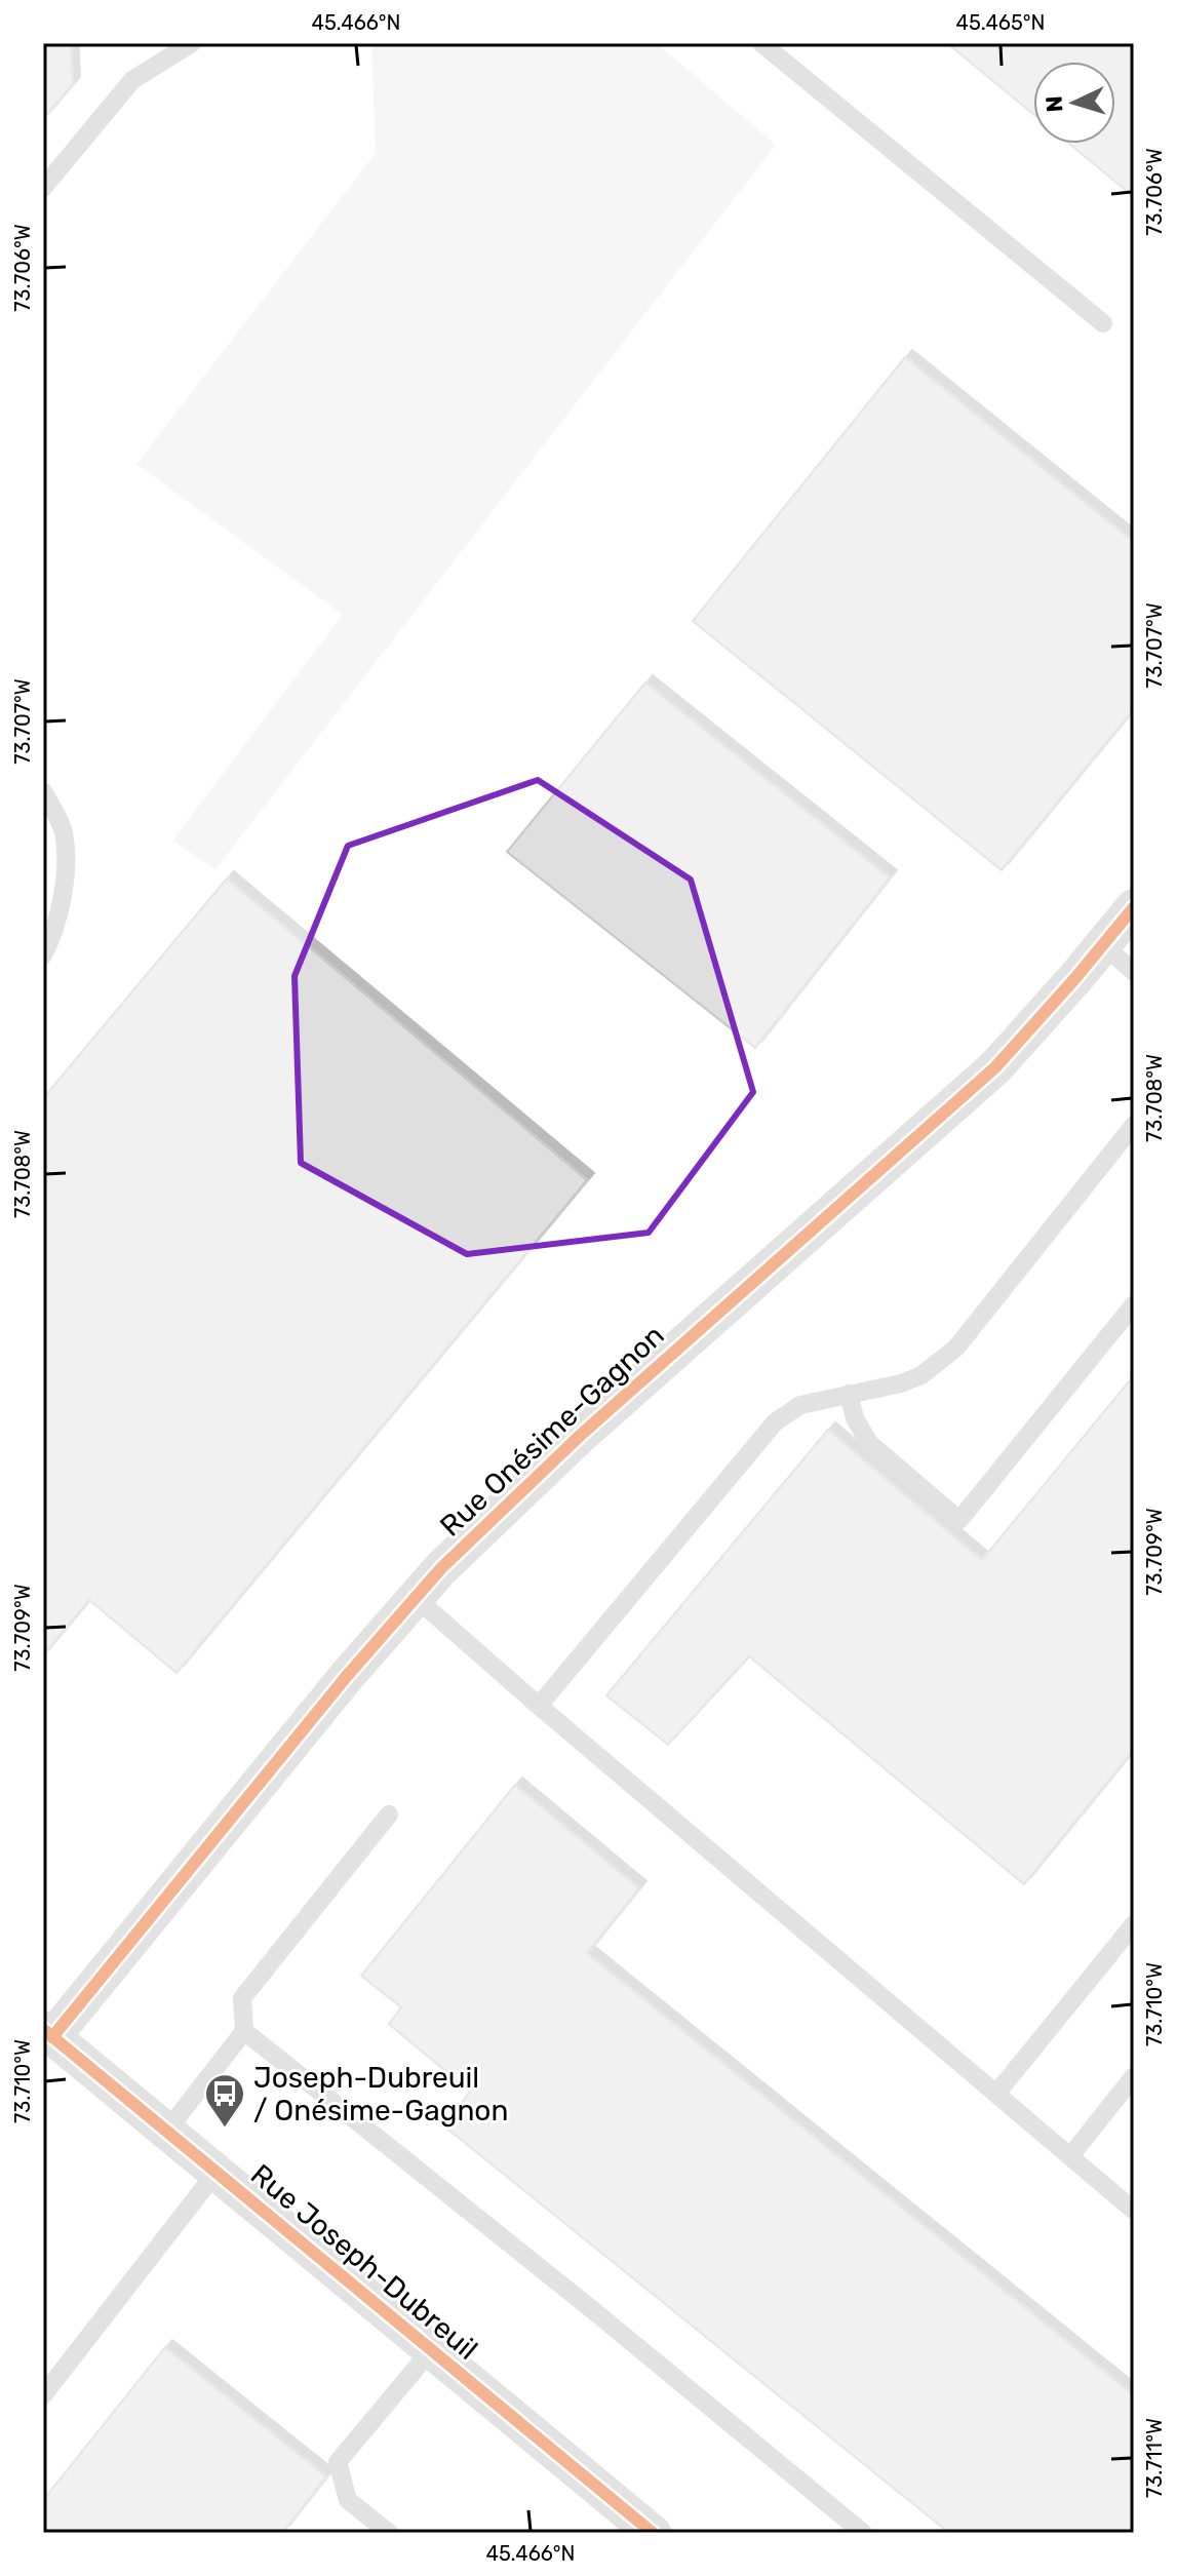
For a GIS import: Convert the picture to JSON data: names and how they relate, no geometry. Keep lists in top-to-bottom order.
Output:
{
  "streets": {
    "street": ["Rue Onésime-Gagnon", "Rue Joseph-Dubreuil"]
  },
  "crossings": [
    ["Rue Onésime-Gagnon", "Rue Joseph-Dubreuil"]
  ],
  "places": {
    "bus stop": ["Joseph-Dubreuil / Onésime-Gagnon"]
  },
  "north": "left",
  "coordinates": [
    "45.466°N",
    "45.465°N",
    "73.706°W",
    "73.707°W",
    "73.708°W",
    "73.709°W",
    "73.710°W",
    "73.711°W"
  ]
}
